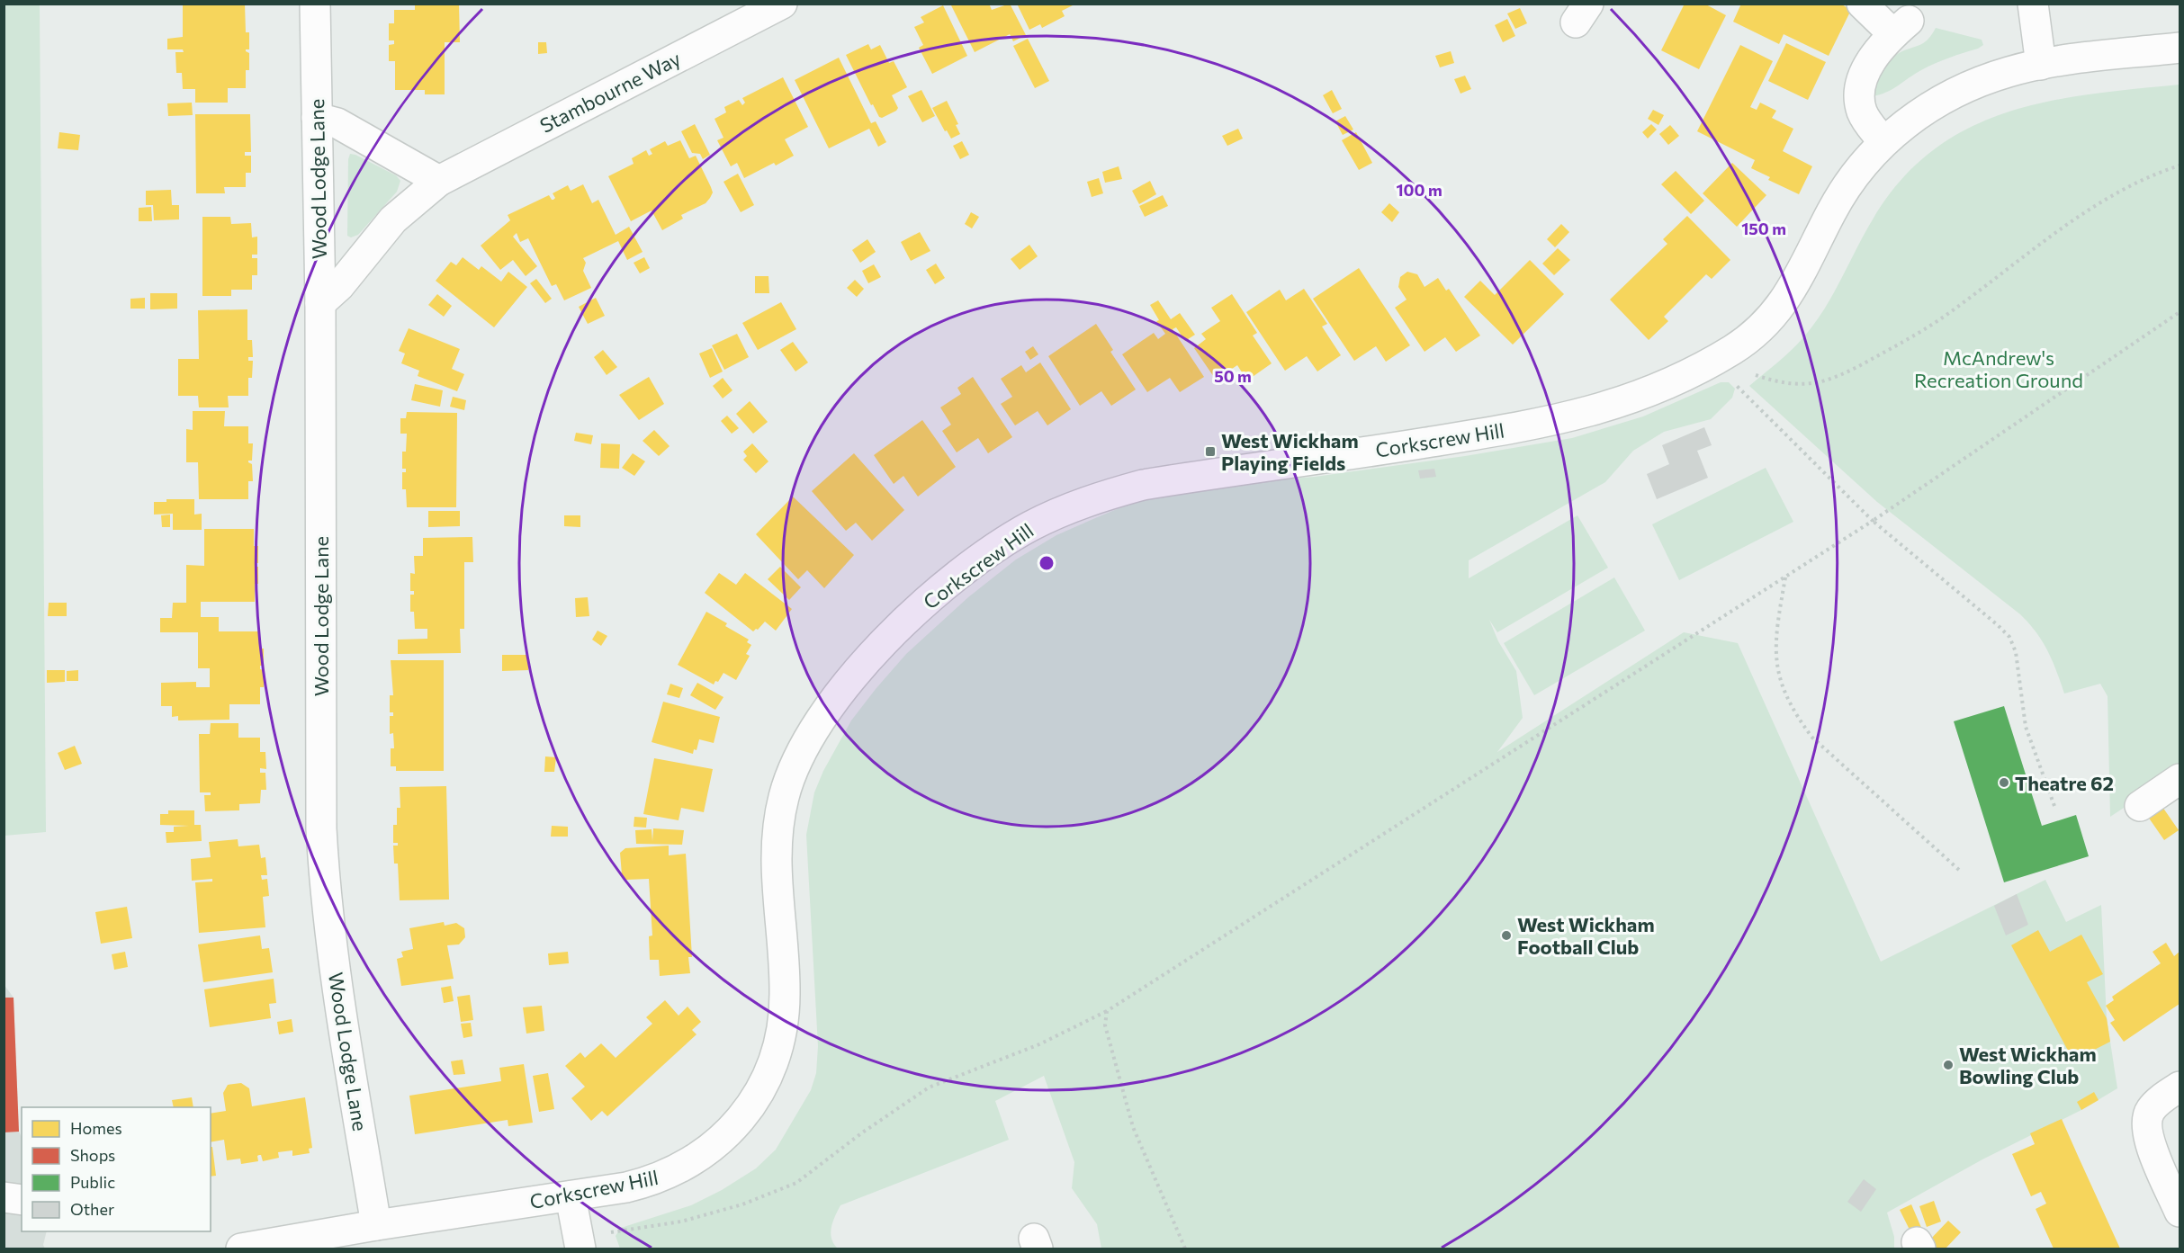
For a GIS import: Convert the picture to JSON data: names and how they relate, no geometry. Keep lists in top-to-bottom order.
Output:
{
  "streets": {
    "street": ["Stambourne Way", "Wood Lodge Lane", "Corkscrew Hill"]
  },
  "crossings": [
    ["Stambourne Way", "Wood Lodge Lane"],
    ["Wood Lodge Lane", "Corkscrew Hill"]
  ],
  "parks": ["McAndrew's Recreation Ground"],
  "places": {
    "transit": ["West Wickham Playing Fields"],
    "other": ["Theatre 62", "West Wickham Football Club", "West Wickham Bowling Club"]
  },
  "legend": [
    "Homes",
    "Shops",
    "Public",
    "Other"
  ],
  "rings": ["100 m", "150 m", "50 m"]
}
